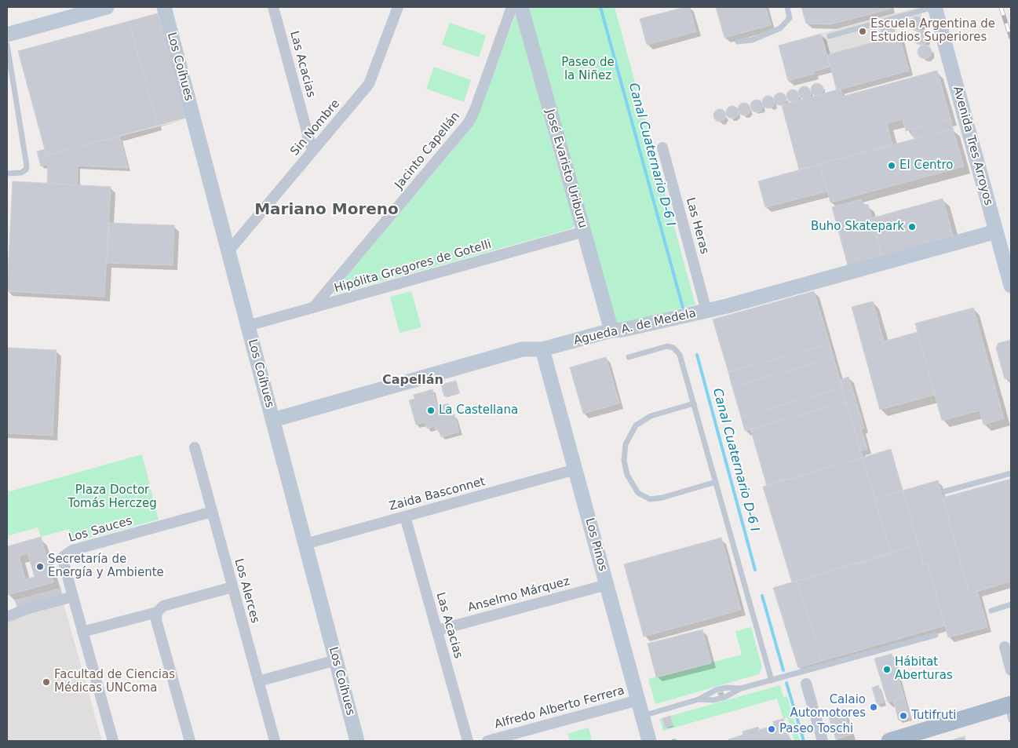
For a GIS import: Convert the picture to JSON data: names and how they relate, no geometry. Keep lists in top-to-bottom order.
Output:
{
  "streets": {
    "street": [
      "Las Acacias",
      "Los Coíhues",
      "Sin Nombre",
      "Avenida Tres Arroyos",
      "Jacinto Capellán",
      "José Evaristo Uriburu",
      "Las Heras",
      "Hipólita Gregores de Gotelli",
      "Agueda A. de Medela",
      "Zaida Basconnet",
      "Los Sauces",
      "Los Pinos",
      "Los Alerces",
      "Anselmo Márquez",
      "Alfredo Alberto Ferrera"
    ]
  },
  "crossings": [
    ["Las Acacias", "Sin Nombre"],
    ["Las Acacias", "Zaida Basconnet"],
    ["Las Acacias", "Anselmo Márquez"],
    ["Los Coíhues", "Sin Nombre"],
    ["Los Coíhues", "Hipólita Gregores de Gotelli"],
    ["Los Coíhues", "Agueda A. de Medela"],
    ["Los Coíhues", "Zaida Basconnet"],
    ["Avenida Tres Arroyos", "Agueda A. de Medela"],
    ["Jacinto Capellán", "Hipólita Gregores de Gotelli"],
    ["José Evaristo Uriburu", "Hipólita Gregores de Gotelli"],
    ["José Evaristo Uriburu", "Agueda A. de Medela"],
    ["Las Heras", "Agueda A. de Medela"],
    ["Agueda A. de Medela", "Los Pinos"],
    ["Zaida Basconnet", "Los Pinos"],
    ["Los Sauces", "Los Alerces"],
    ["Los Pinos", "Anselmo Márquez"],
    ["Los Pinos", "Alfredo Alberto Ferrera"]
  ],
  "districts": ["Mariano Moreno", "Capellán"],
  "water": ["Canal Cuaternario D-6 I"],
  "parks": ["Paseo de la Niñez", "Plaza Doctor Tomás Herczeg"],
  "places": [
    "Escuela Argentina de Estudios Superiores",
    "El Centro",
    "Buho Skatepark",
    "La Castellana",
    "Secretaría de Energía y Ambiente",
    "Hábitat Aberturas",
    "Facultad de Ciencias Médicas UNComa",
    "Calaio Automotores",
    "Tutifruti",
    "Paseo Toschi"
  ]
}
